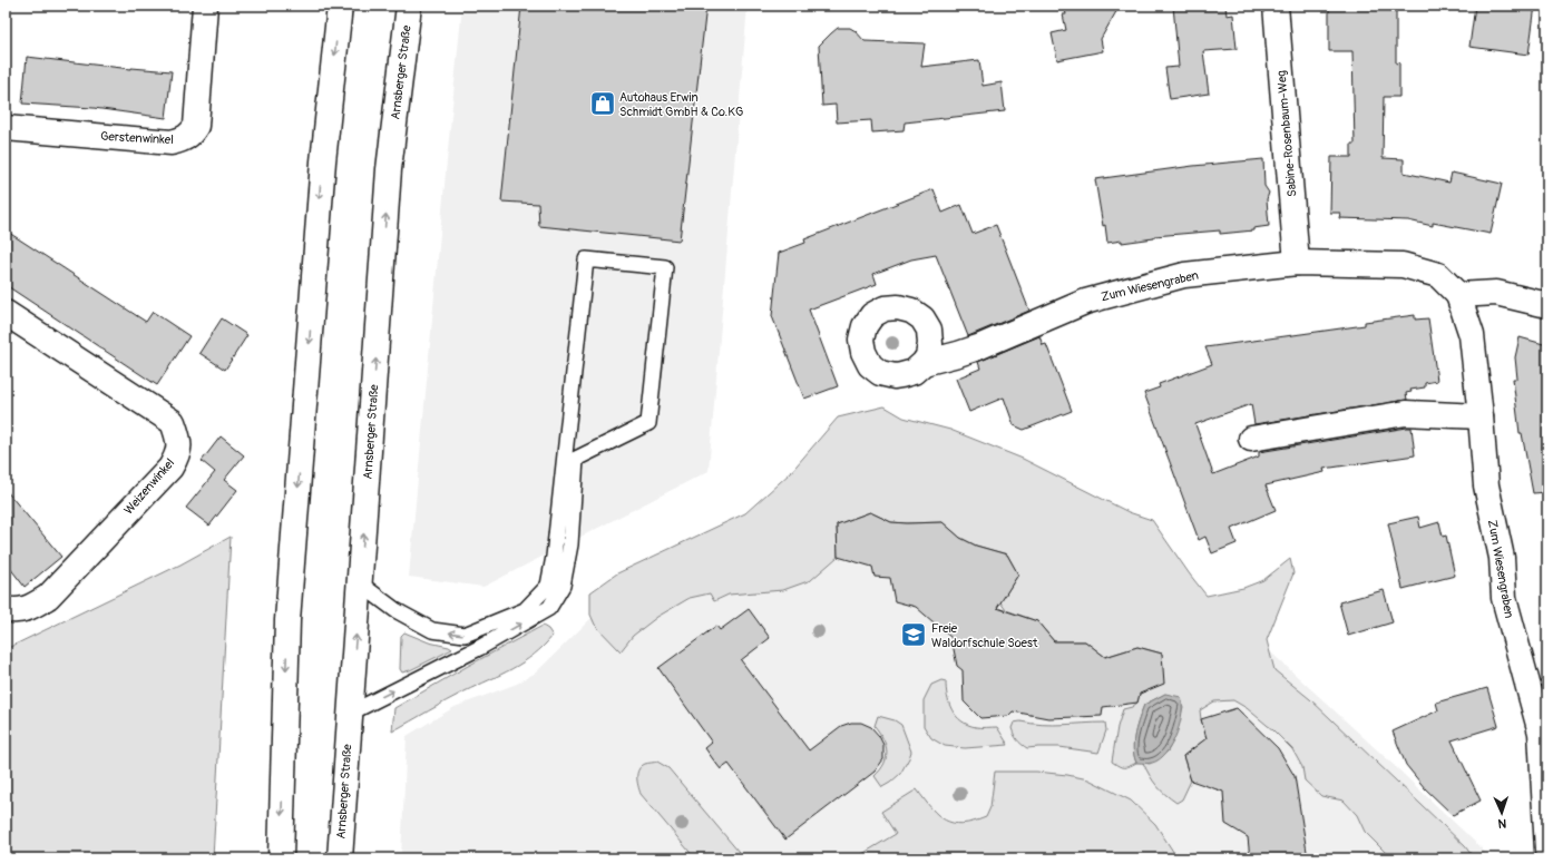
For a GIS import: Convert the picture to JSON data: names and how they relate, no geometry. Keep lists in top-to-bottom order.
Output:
{
  "streets": {
    "street": [
      "Arnsberger Straße",
      "Sabine-Rosenbaum-Weg",
      "Gerstenwinkel",
      "Zum Wiesengraben",
      "Weizenwinkel"
    ]
  },
  "crossings": [
    ["Sabine-Rosenbaum-Weg", "Zum Wiesengraben"]
  ],
  "places": {
    "shop": ["Autohaus Erwin Schmidt GmbH & Co.KG"],
    "school or university": ["Freie Waldorfschule Soest"]
  },
  "north": "bottom"
}
